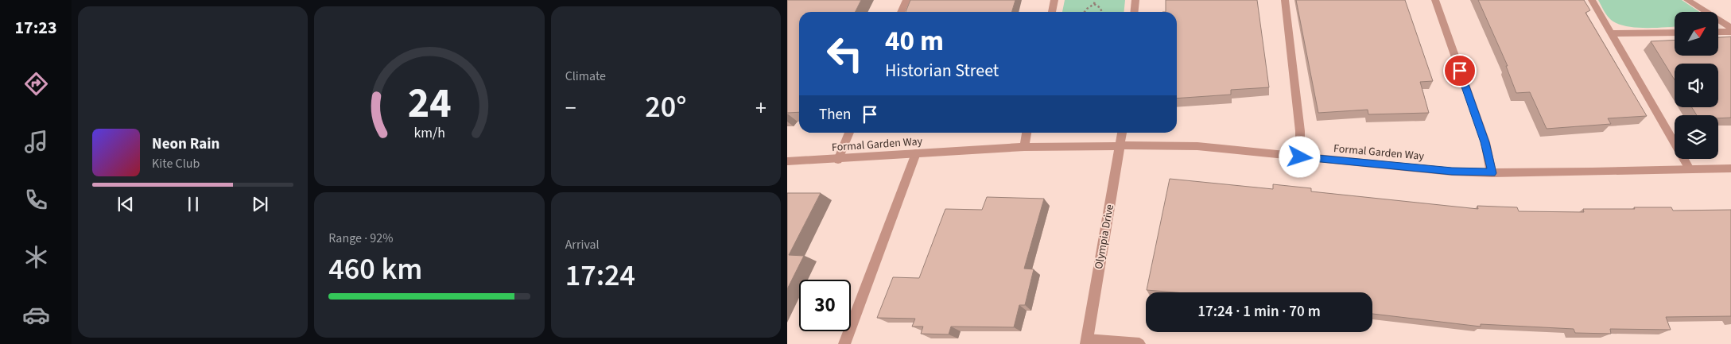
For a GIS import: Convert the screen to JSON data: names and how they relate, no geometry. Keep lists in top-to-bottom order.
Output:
{
  "streets": {
    "street": ["Formal Garden Way", "Olympia Drive"]
  },
  "crossings": [
    ["Formal Garden Way", "Olympia Drive"]
  ],
  "north": "top right",
  "page": {
    "tabs": "17:23",
    "tile": [
      "Climate",
      ["Range · 92%", "460 km"],
      ["Arrival", "17:24"]
    ],
    "turn": ["40 m", "Historian Street"],
    "heat": ["−", "20°", "+"],
    "then": "Then",
    "song": ["Neon Rain", "Kite Club"],
    "limit": "30",
    "trip": "17:24 · 1 min · 70 m",
    "gauge": ["24", "km/h"]
  }
}
